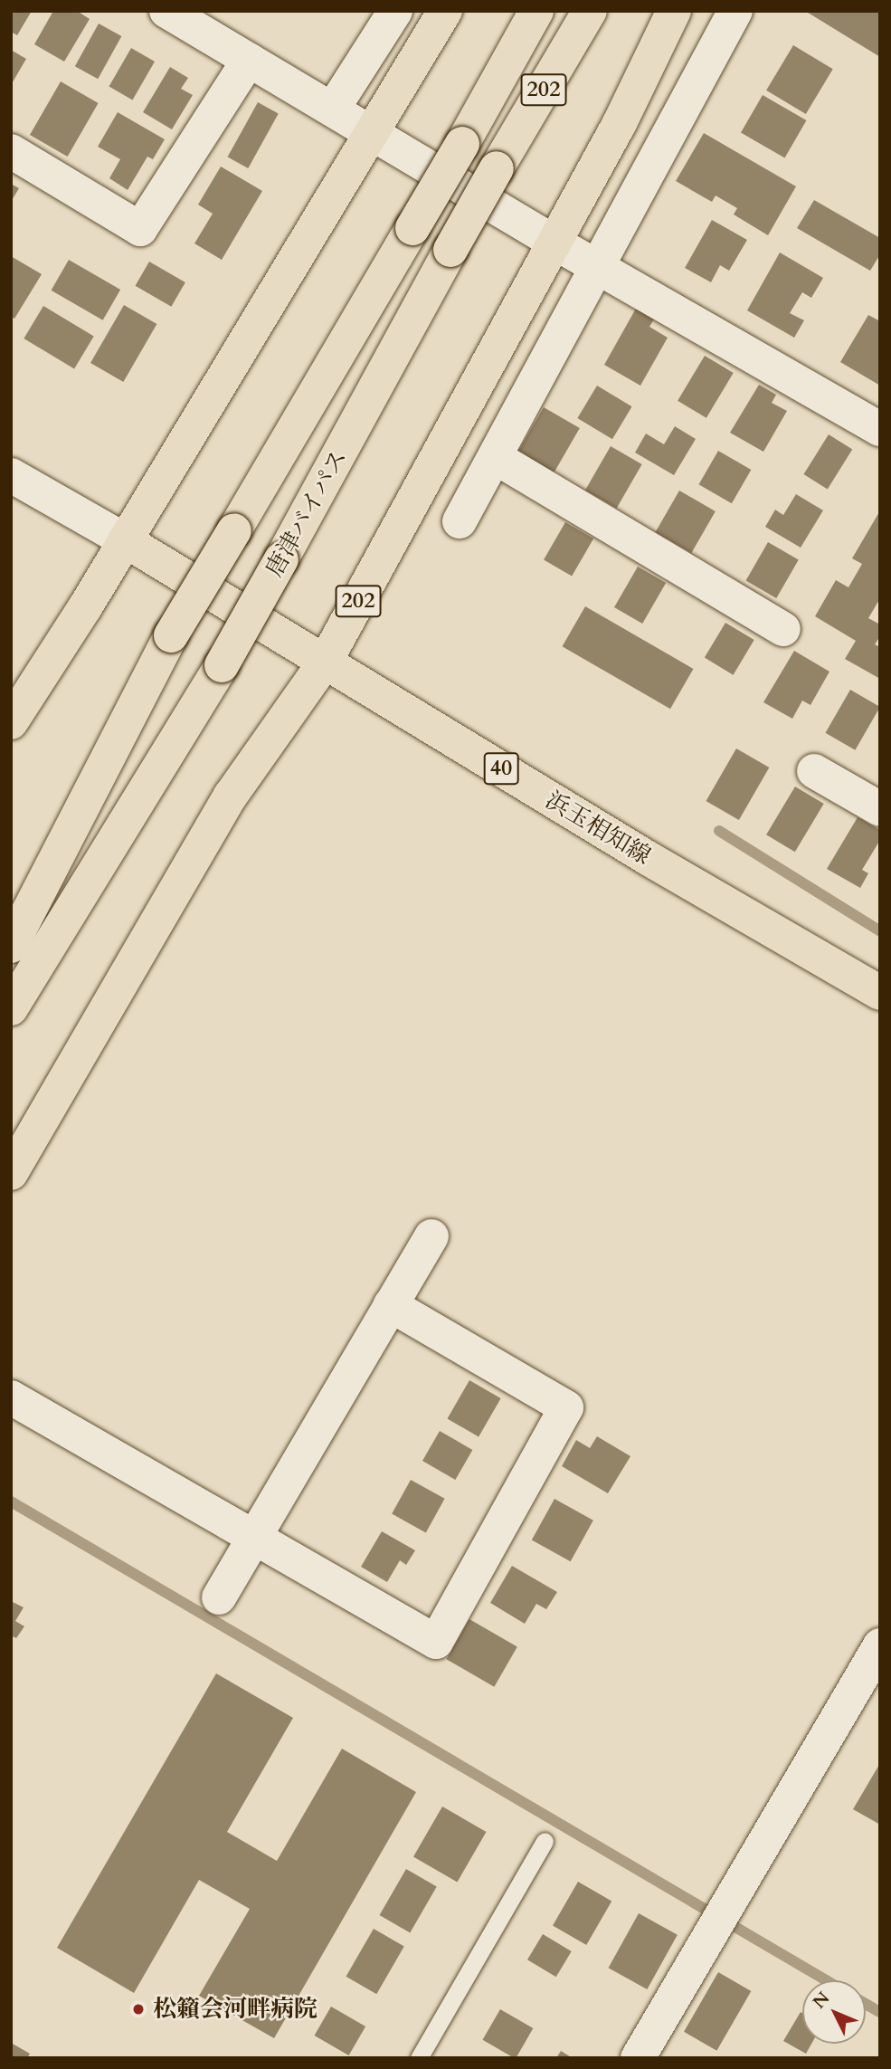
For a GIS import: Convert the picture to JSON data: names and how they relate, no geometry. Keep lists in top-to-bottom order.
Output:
{
  "streets": {
    "main road": [
      "202",
      "唐津バイパス",
      "40",
      "浜玉相知線"
    ]
  },
  "crossings": [
    ["202", "浜玉相知線"]
  ],
  "places": ["松籟会河畔病院"],
  "north": "top left"
}
